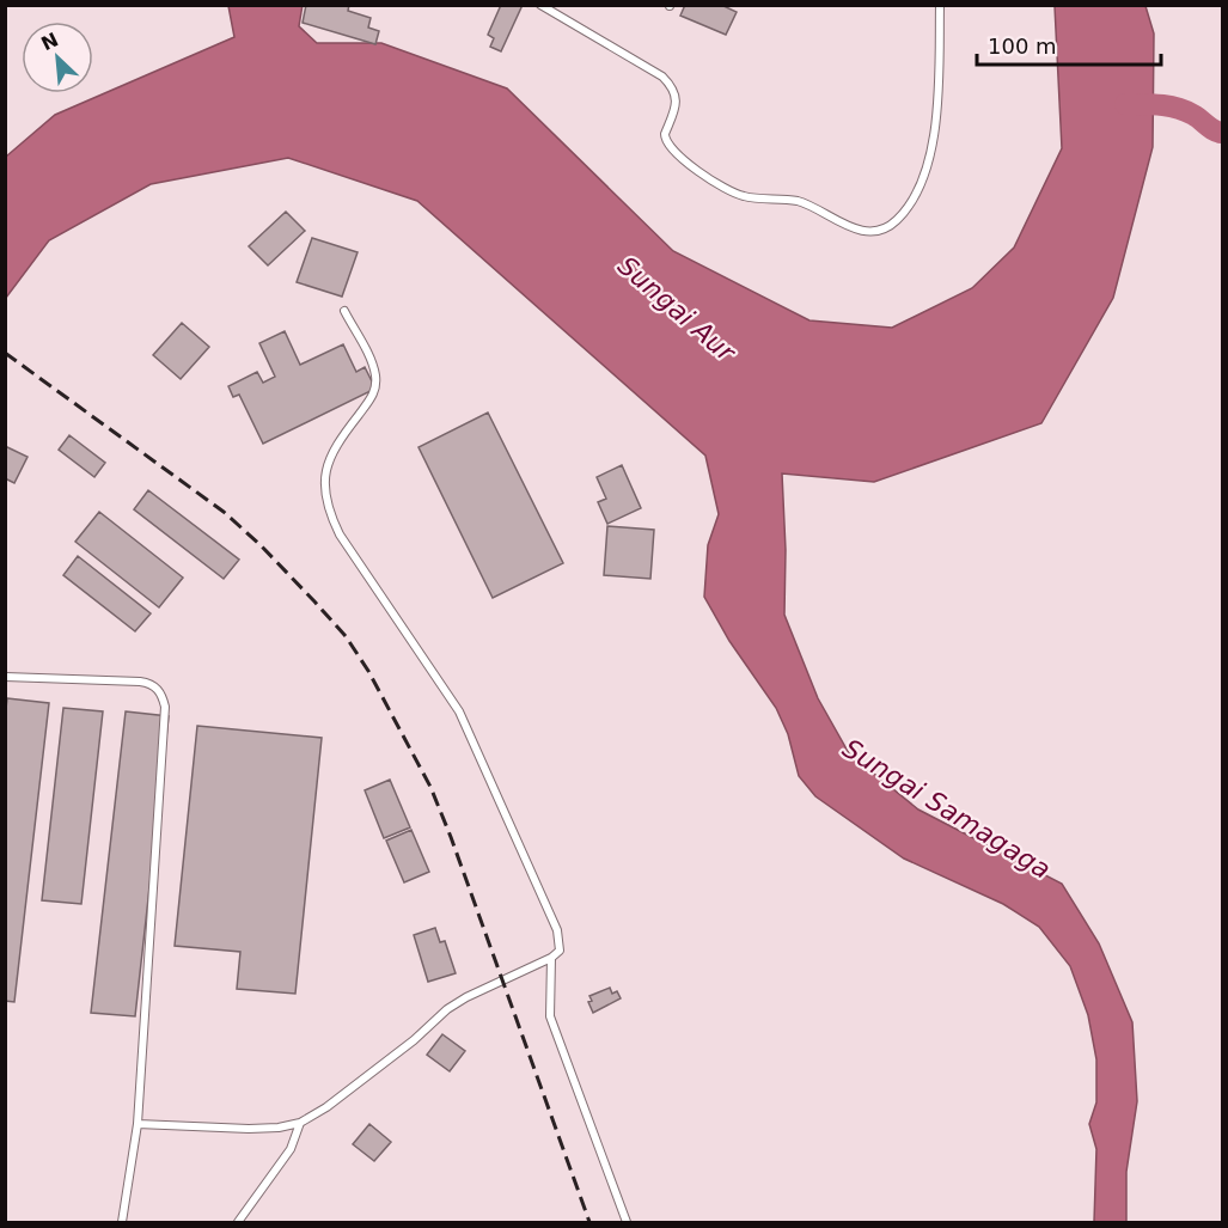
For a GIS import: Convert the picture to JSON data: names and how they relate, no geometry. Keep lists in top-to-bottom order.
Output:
{
  "water": ["Sungai Aur", "Sungai Samagaga"],
  "scale_bar": "100 m",
  "north": "top left"
}
